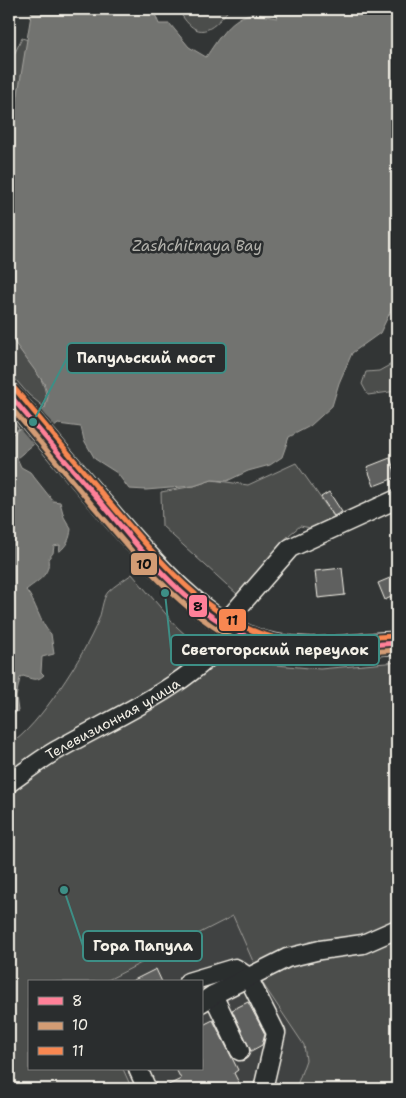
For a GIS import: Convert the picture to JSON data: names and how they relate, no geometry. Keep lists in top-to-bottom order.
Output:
{
  "streets": {
    "street": ["Телевизионная улица"]
  },
  "water": ["Zashchitnaya Bay"],
  "places": ["Папульский мост", "Светогорский переулок", "Гора Папула"],
  "lines": ["transit line 11", "transit line 8", "transit line 10"],
  "legend": ["8", "10", "11"]
}
